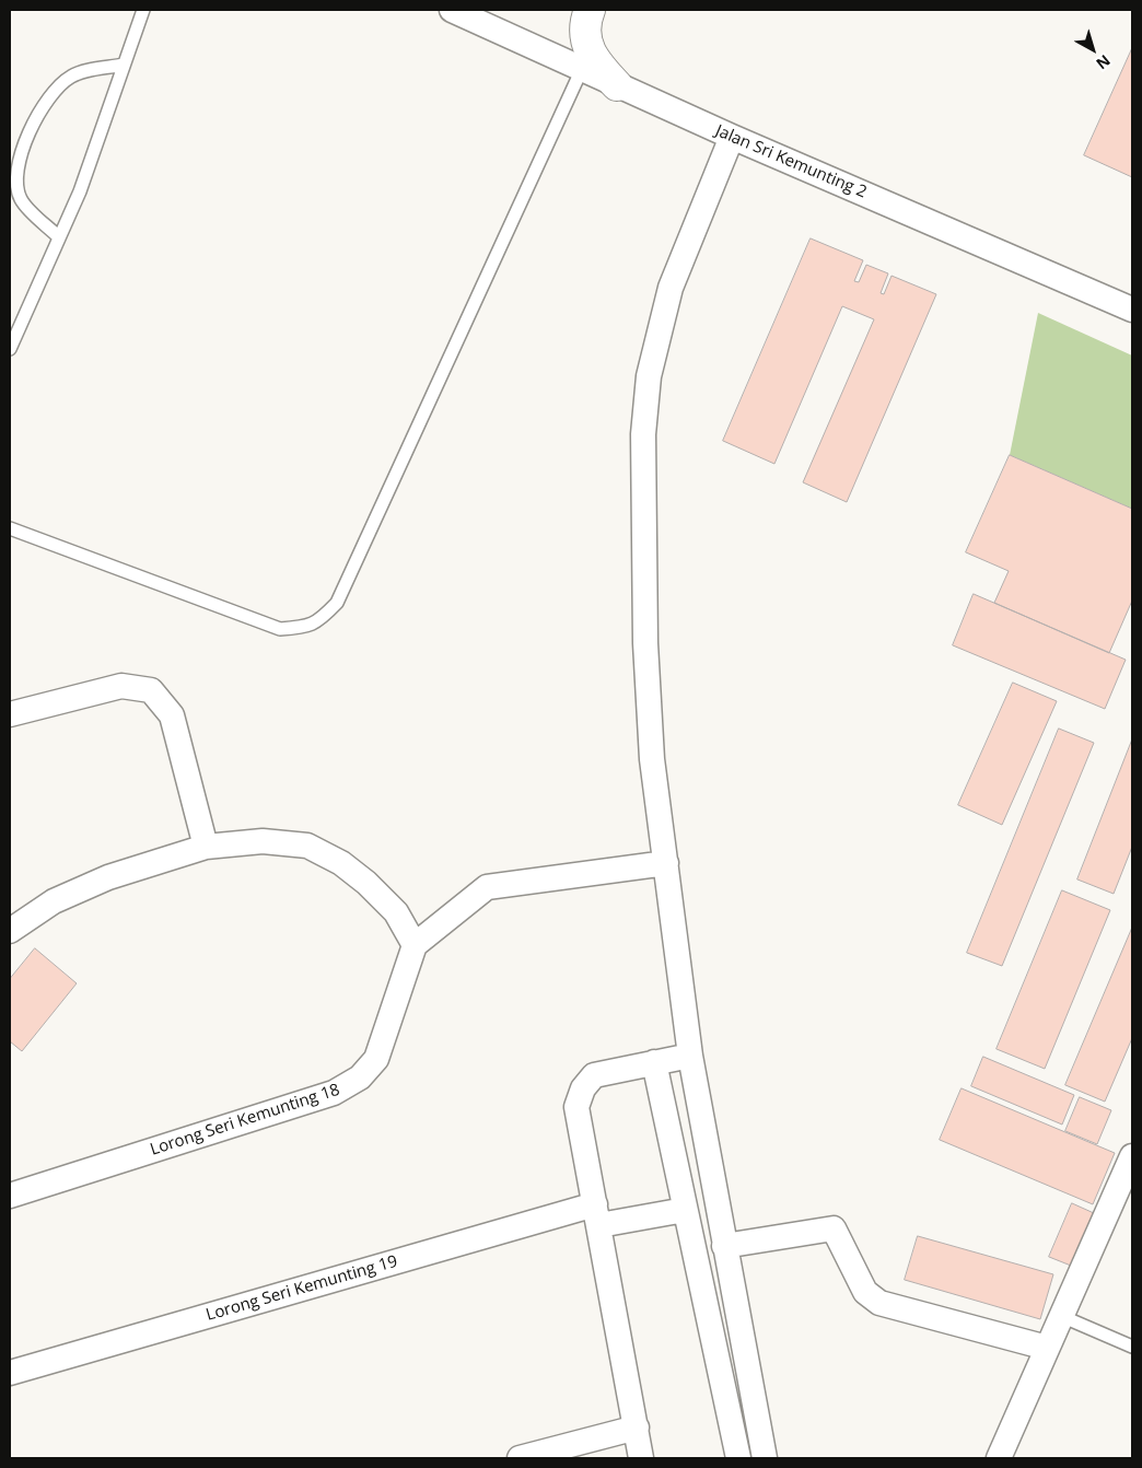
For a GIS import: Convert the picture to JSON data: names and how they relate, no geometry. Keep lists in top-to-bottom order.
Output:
{
  "streets": {
    "street": ["Jalan Sri Kemunting 2", "Lorong Seri Kemunting 18", "Lorong Seri Kemunting 19"]
  },
  "north": "bottom right"
}
